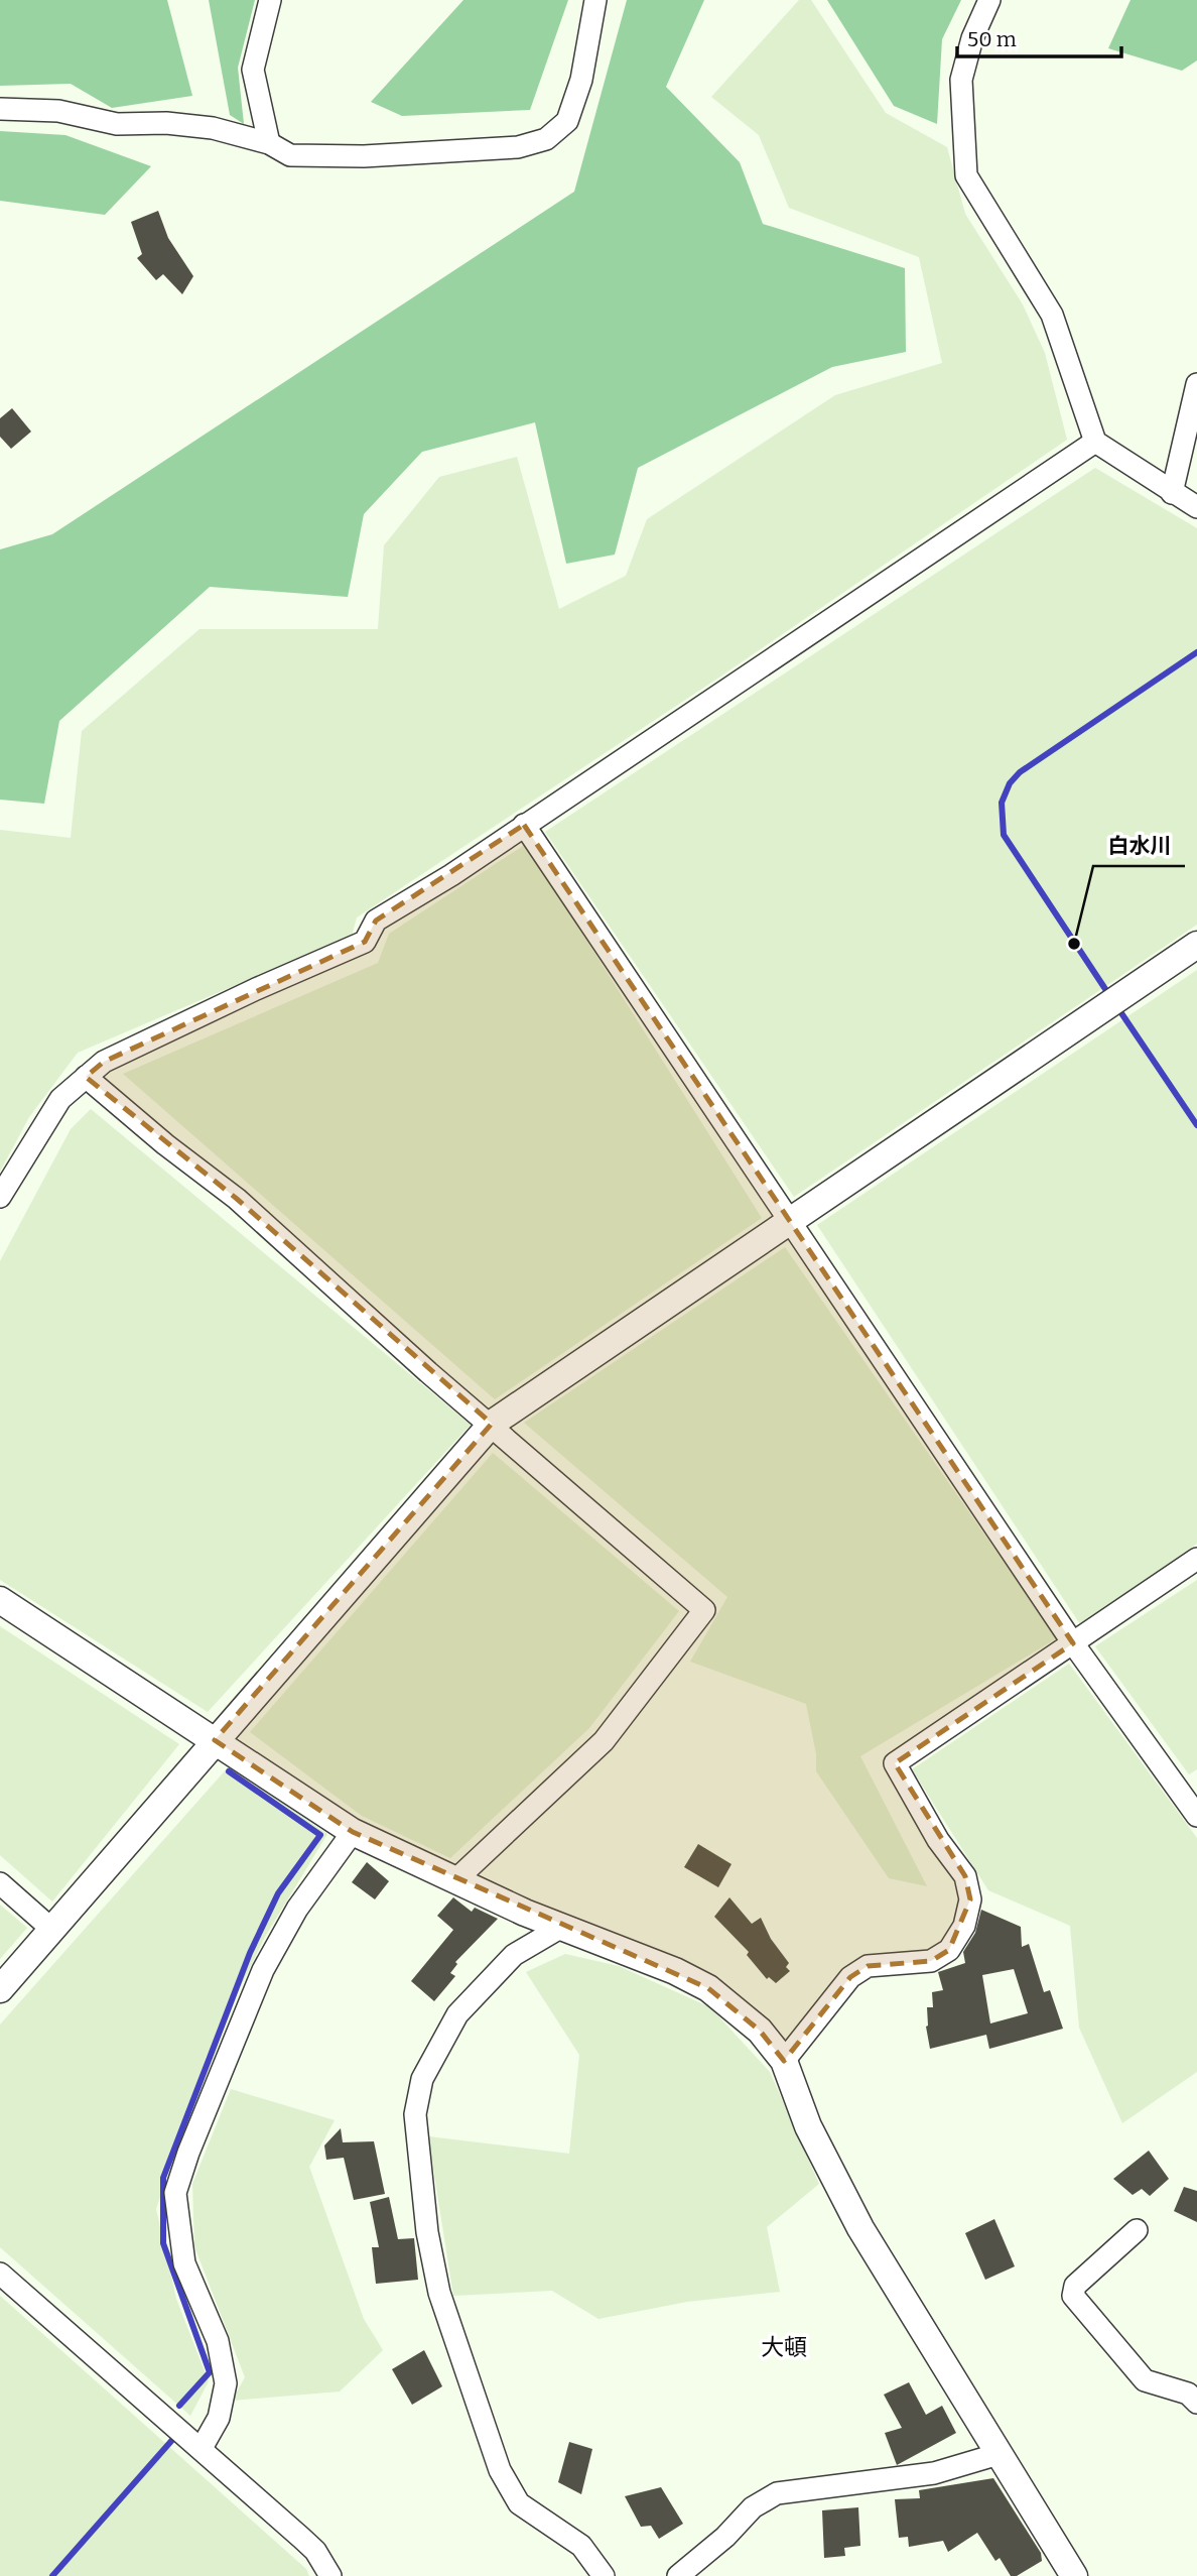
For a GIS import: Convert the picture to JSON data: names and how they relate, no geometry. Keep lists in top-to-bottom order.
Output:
{
  "districts": ["大頓"],
  "places": ["白水川"],
  "scale_bar": "50 m"
}
